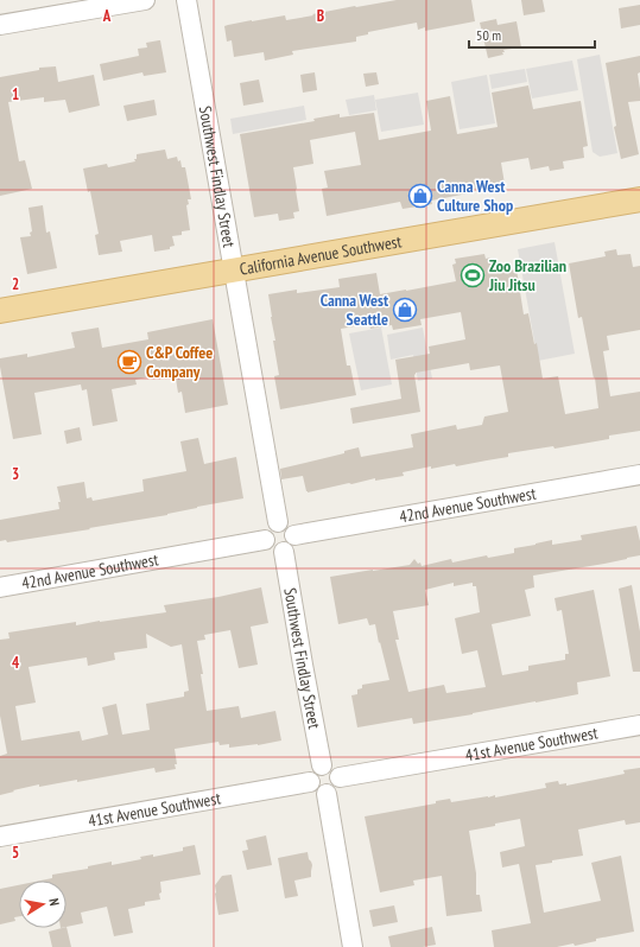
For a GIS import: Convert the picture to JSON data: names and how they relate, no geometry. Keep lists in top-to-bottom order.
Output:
{
  "streets": {
    "main road": ["California Avenue Southwest"],
    "street": ["Southwest Findlay Street", "42nd Avenue Southwest", "41st Avenue Southwest"]
  },
  "crossings": [
    ["Southwest Findlay Street", "California Avenue Southwest"],
    ["Southwest Findlay Street", "42nd Avenue Southwest"],
    ["Southwest Findlay Street", "41st Avenue Southwest"]
  ],
  "places": {
    "shop": ["Canna West Culture Shop", "Canna West Seattle"],
    "sports": ["Zoo Brazilian Jiu Jitsu"],
    "cafe": ["C&P Coffee Company"]
  },
  "scale_bar": "50 m",
  "north": "right",
  "grid": {
    "columns": ["A", "B"],
    "rows": [
      "1",
      "2",
      "3",
      "4",
      "5"
    ]
  }
}
